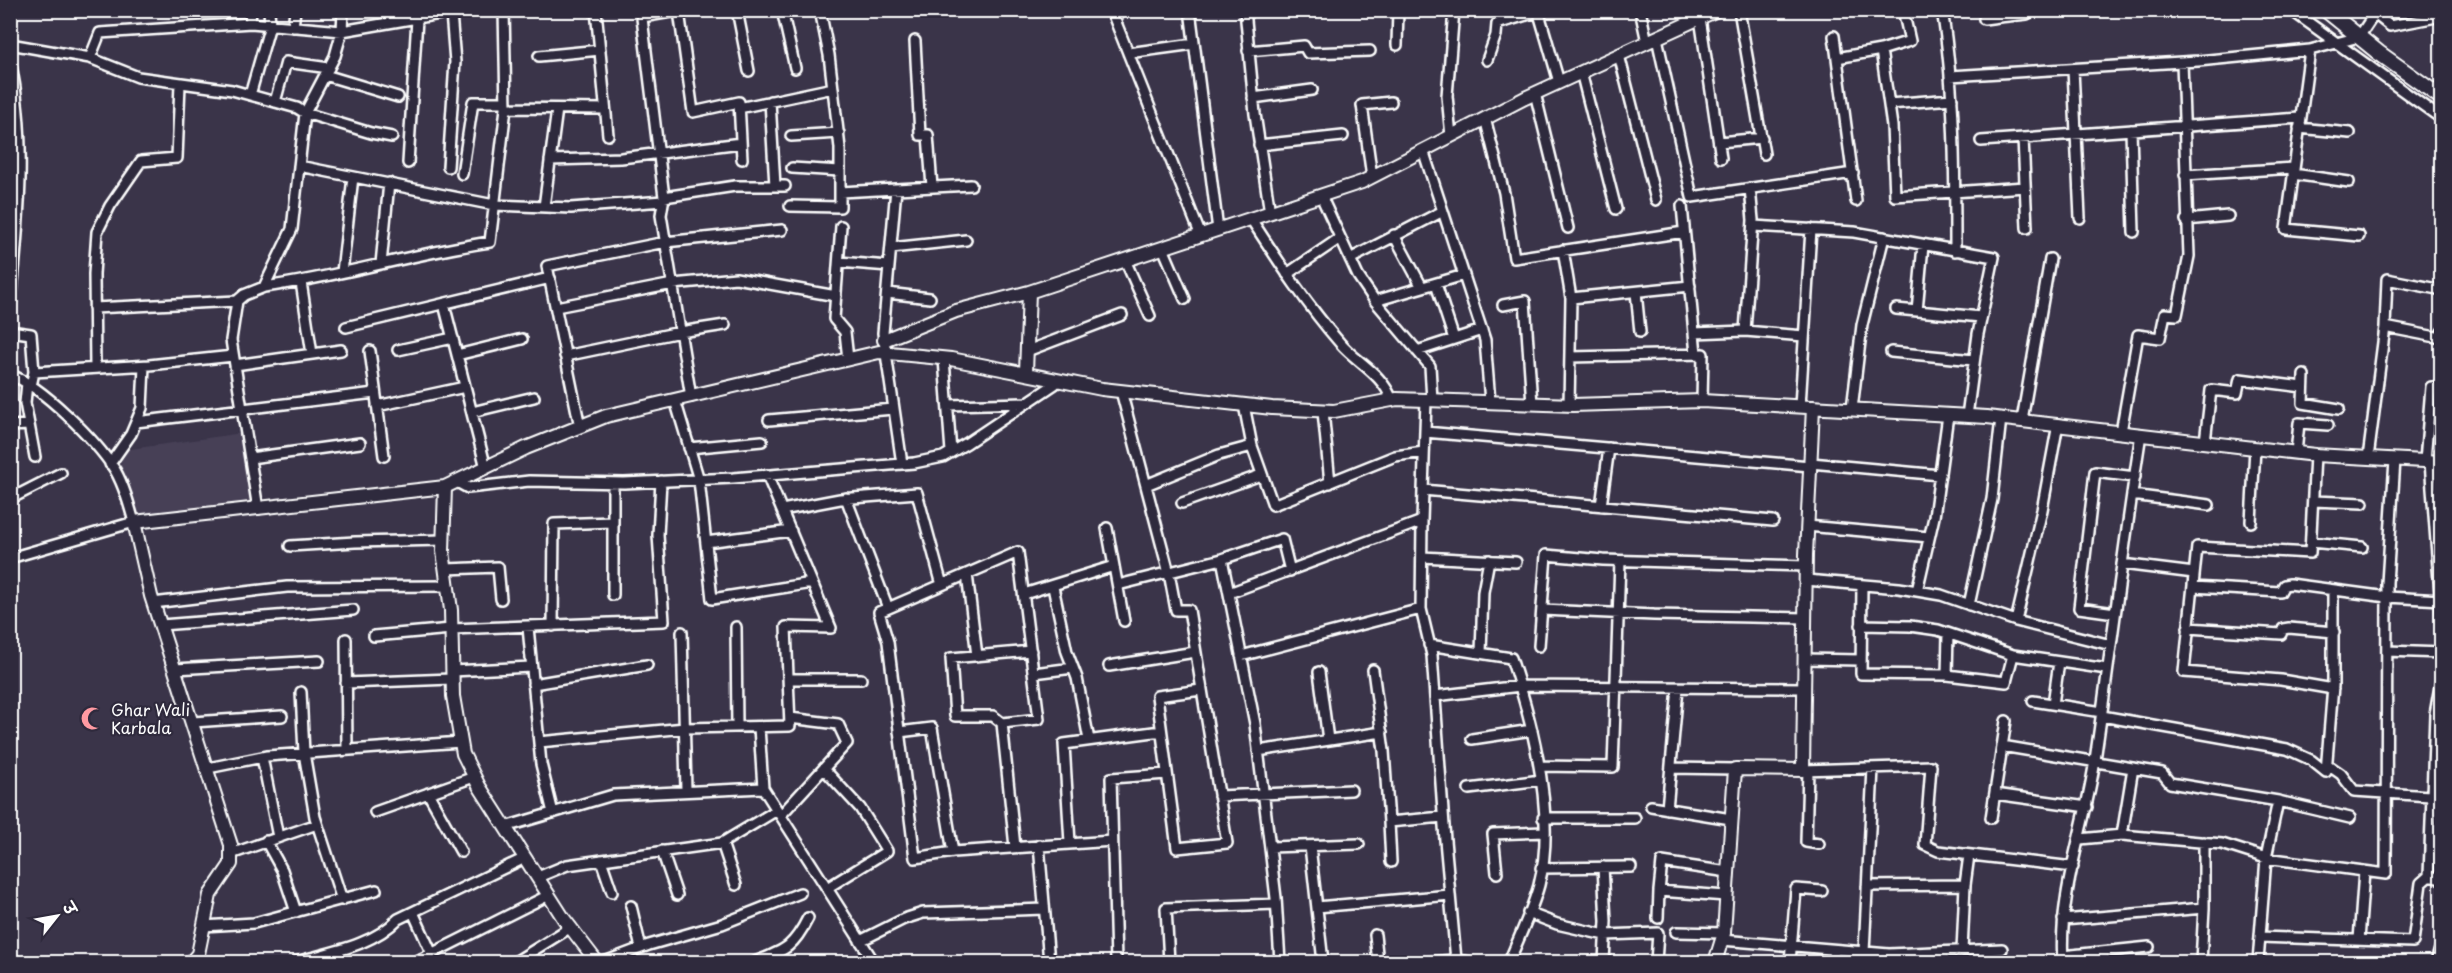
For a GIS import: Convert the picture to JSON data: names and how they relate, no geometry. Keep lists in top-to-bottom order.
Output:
{
  "places": {
    "mosque": ["Ghar Wali Karbala"]
  },
  "north": "top right"
}
